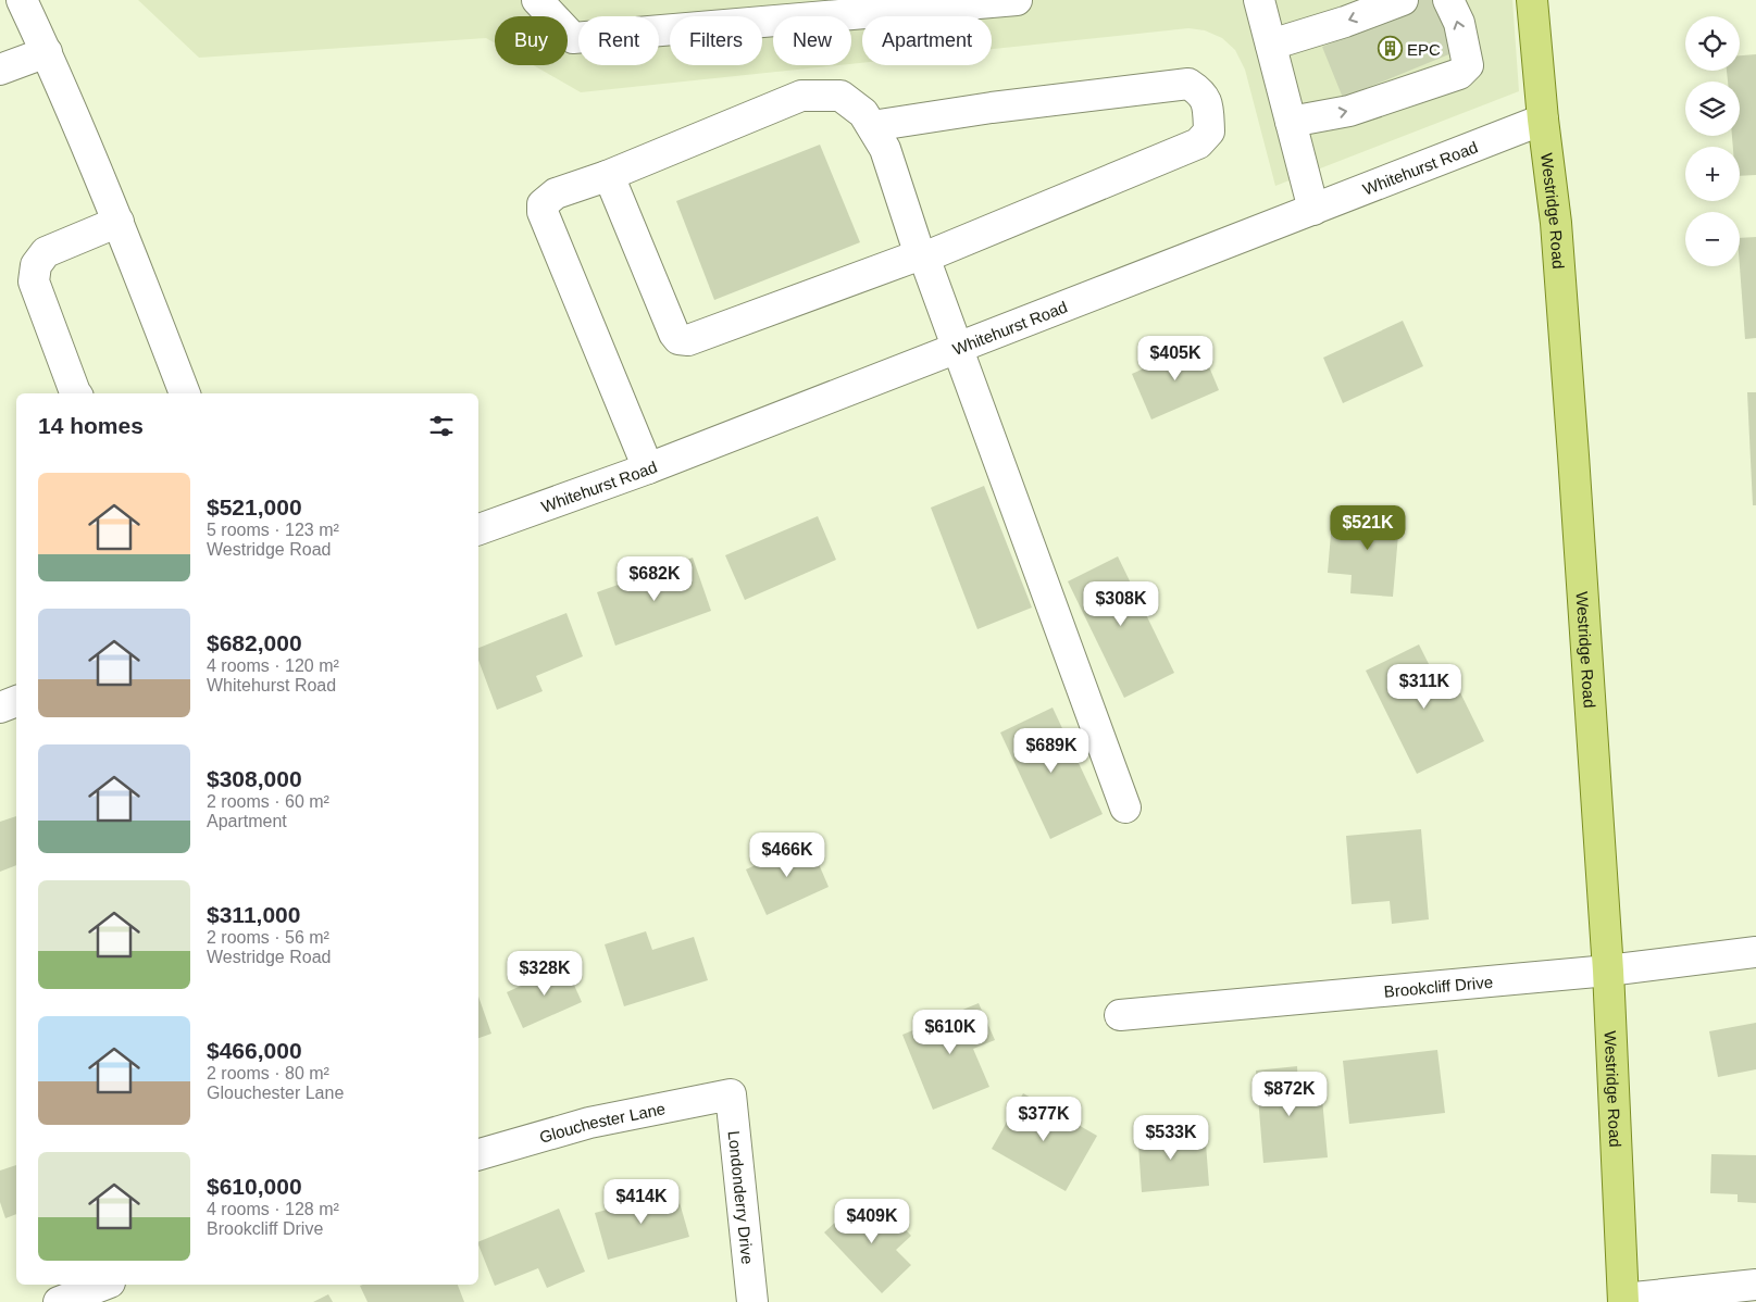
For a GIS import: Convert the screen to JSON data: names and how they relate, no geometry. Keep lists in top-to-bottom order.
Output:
{
  "streets": {
    "main road": ["Westridge Road"],
    "street": [
      "Whitehurst Road",
      "Brookcliff Drive",
      "Glouchester Lane",
      "Londonderry Drive"
    ]
  },
  "crossings": [
    ["Whitehurst Road", "Westridge Road"],
    ["Westridge Road", "Brookcliff Drive"],
    ["Glouchester Lane", "Londonderry Drive"]
  ],
  "places": {
    "building": ["EPC"]
  },
  "page": {
    "map_buttons": ["+", "−"],
    "chip": [
      "Buy",
      "Rent",
      "Filters",
      "New",
      "Apartment"
    ],
    "price": [
      "$405K",
      "$521K",
      "$682K",
      "$308K",
      "$311K",
      "$689K",
      "$466K",
      "$328K",
      "$610K",
      "$872K",
      "$377K",
      "$533K",
      "$414K",
      "$409K"
    ],
    "heading": "14 homes",
    "list": [
      {
        "name": "$521,000",
        "note": "5 rooms · 123 m² · Westridge Road"
      },
      {
        "name": "$682,000",
        "note": "4 rooms · 120 m² · Whitehurst Road"
      },
      {
        "name": "$308,000",
        "note": "2 rooms · 60 m² · Apartment"
      },
      {
        "name": "$311,000",
        "note": "2 rooms · 56 m² · Westridge Road"
      },
      {
        "name": "$466,000",
        "note": "2 rooms · 80 m² · Glouchester Lane"
      },
      {
        "name": "$610,000",
        "note": "4 rooms · 128 m² · Brookcliff Drive"
      }
    ]
  }
}
